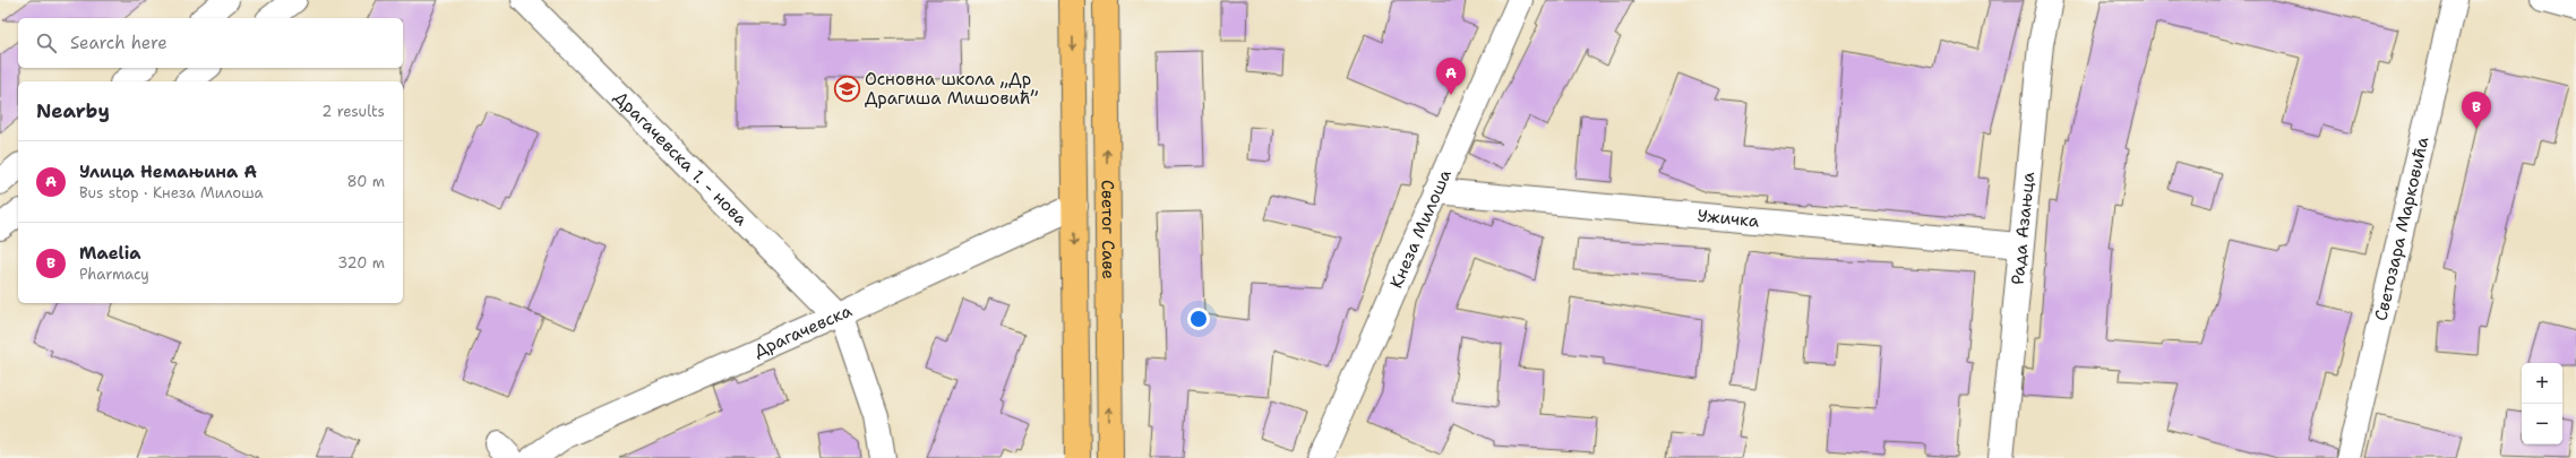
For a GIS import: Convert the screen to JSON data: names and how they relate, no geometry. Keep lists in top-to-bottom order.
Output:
{
  "streets": {
    "main road": ["Светог Саве"],
    "street": [
      "Драгачевска 1. - нова",
      "Ужичка",
      "Кнеза Милоша",
      "Рада Азањца",
      "Светозара Марковића",
      "Драгачевска"
    ]
  },
  "crossings": [
    ["Драгачевска 1. - нова", "Драгачевска"],
    ["Ужичка", "Кнеза Милоша"],
    ["Ужичка", "Рада Азањца"],
    ["Светог Саве", "Драгачевска"]
  ],
  "places": {
    "school or university": ["Основна школа „Др Драгиша Мишовић”"]
  },
  "page": {
    "search": "Search here",
    "pins": ["A", "B"],
    "heading": ["Nearby", "2 results"],
    "list": [
      {
        "mark": "A",
        "name": "Улица Немањина А",
        "note": "Bus stop · Кнеза Милоша",
        "value": "80 m"
      },
      {
        "mark": "B",
        "name": "Maelia",
        "note": "Pharmacy",
        "value": "320 m"
      }
    ],
    "map_buttons": ["+", "−"]
  }
}
